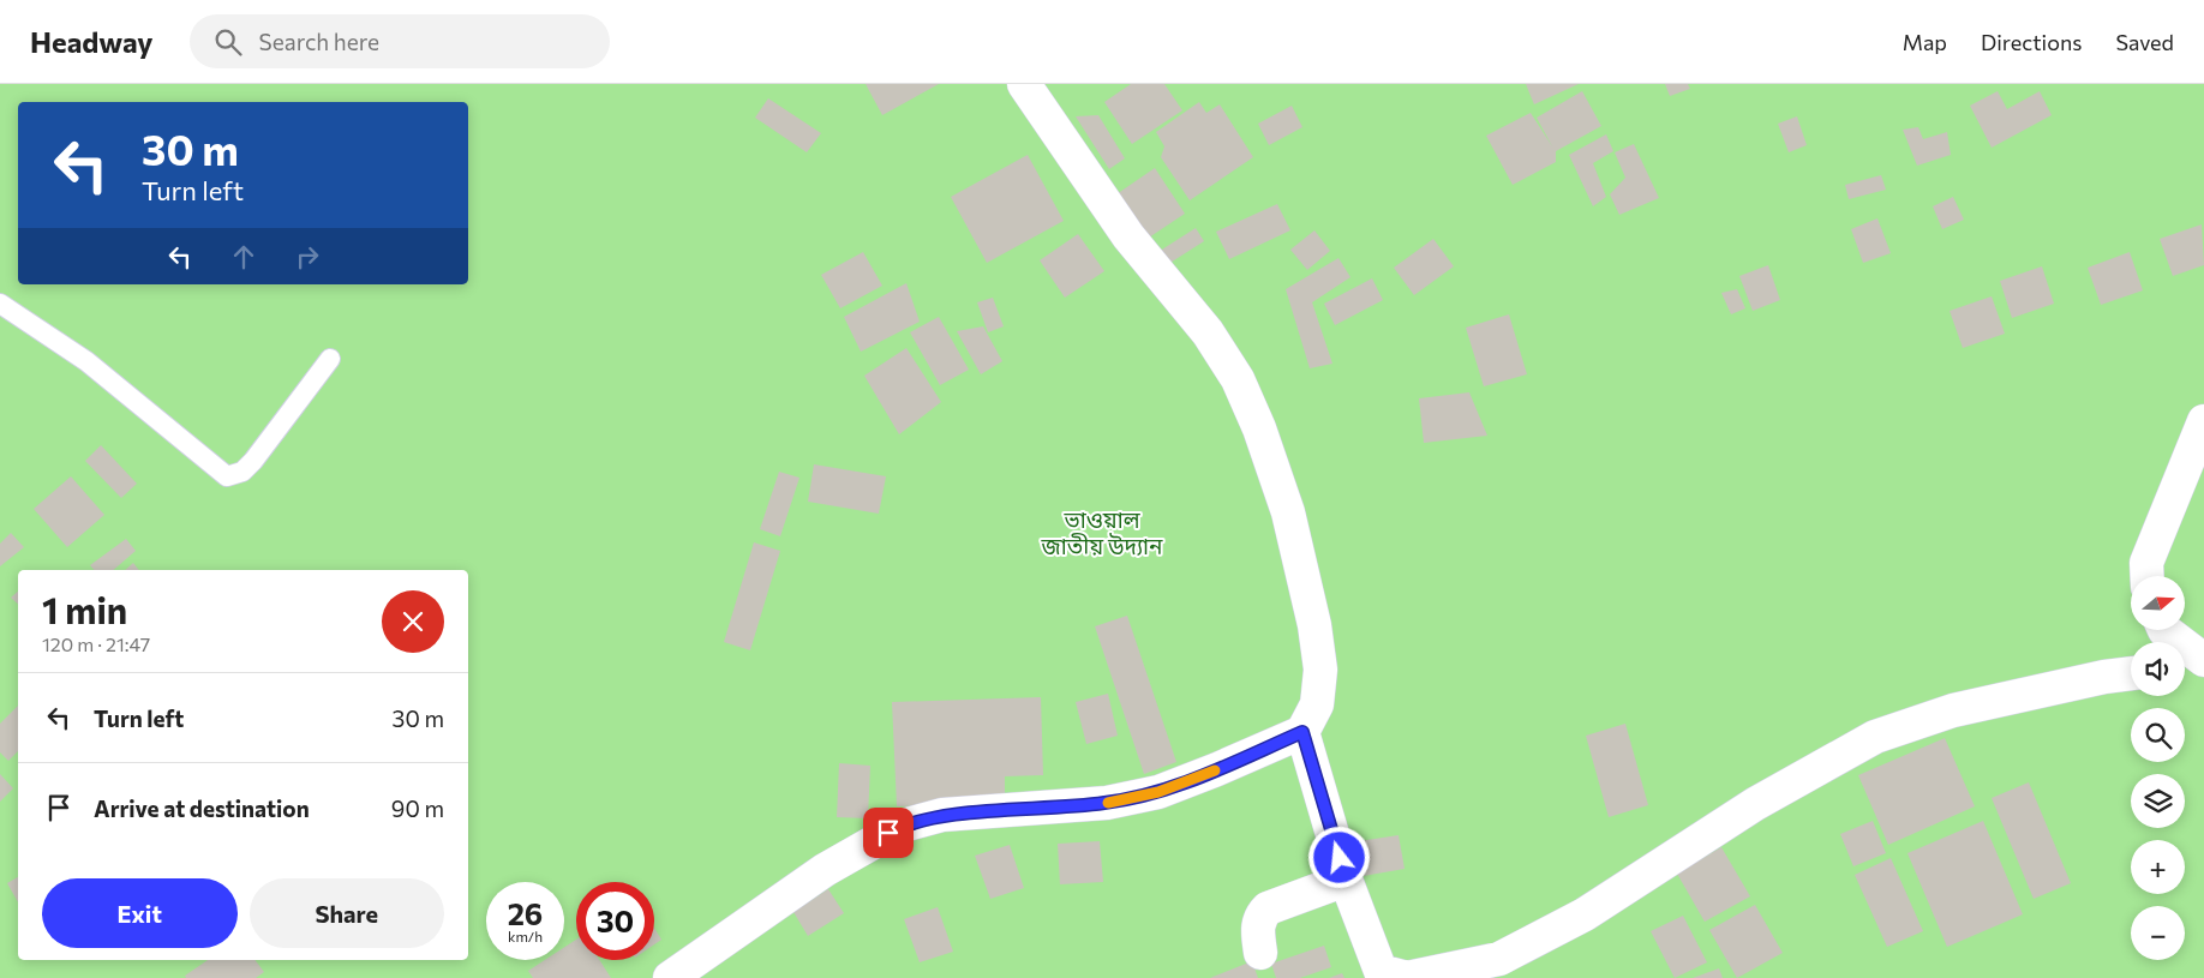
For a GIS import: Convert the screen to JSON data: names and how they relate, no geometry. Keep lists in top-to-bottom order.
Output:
{
  "parks": ["ভাওয়াল জাতীয় উদ্যান"],
  "north": "right",
  "page": {
    "header": "Headway",
    "search": "Search here",
    "nav": ["Map", "Directions", "Saved"],
    "turn": ["30 m", "Turn left"],
    "heading": ["1 min", "120 m · 21:47"],
    "map_buttons": ["+", "−"],
    "list": [
      {
        "name": "Turn left",
        "value": "30 m"
      },
      {
        "name": "Arrive at destination",
        "value": "90 m"
      }
    ],
    "buttons": ["Exit", "Share"],
    "speed": "26 km/h",
    "limit": "30"
  }
}
